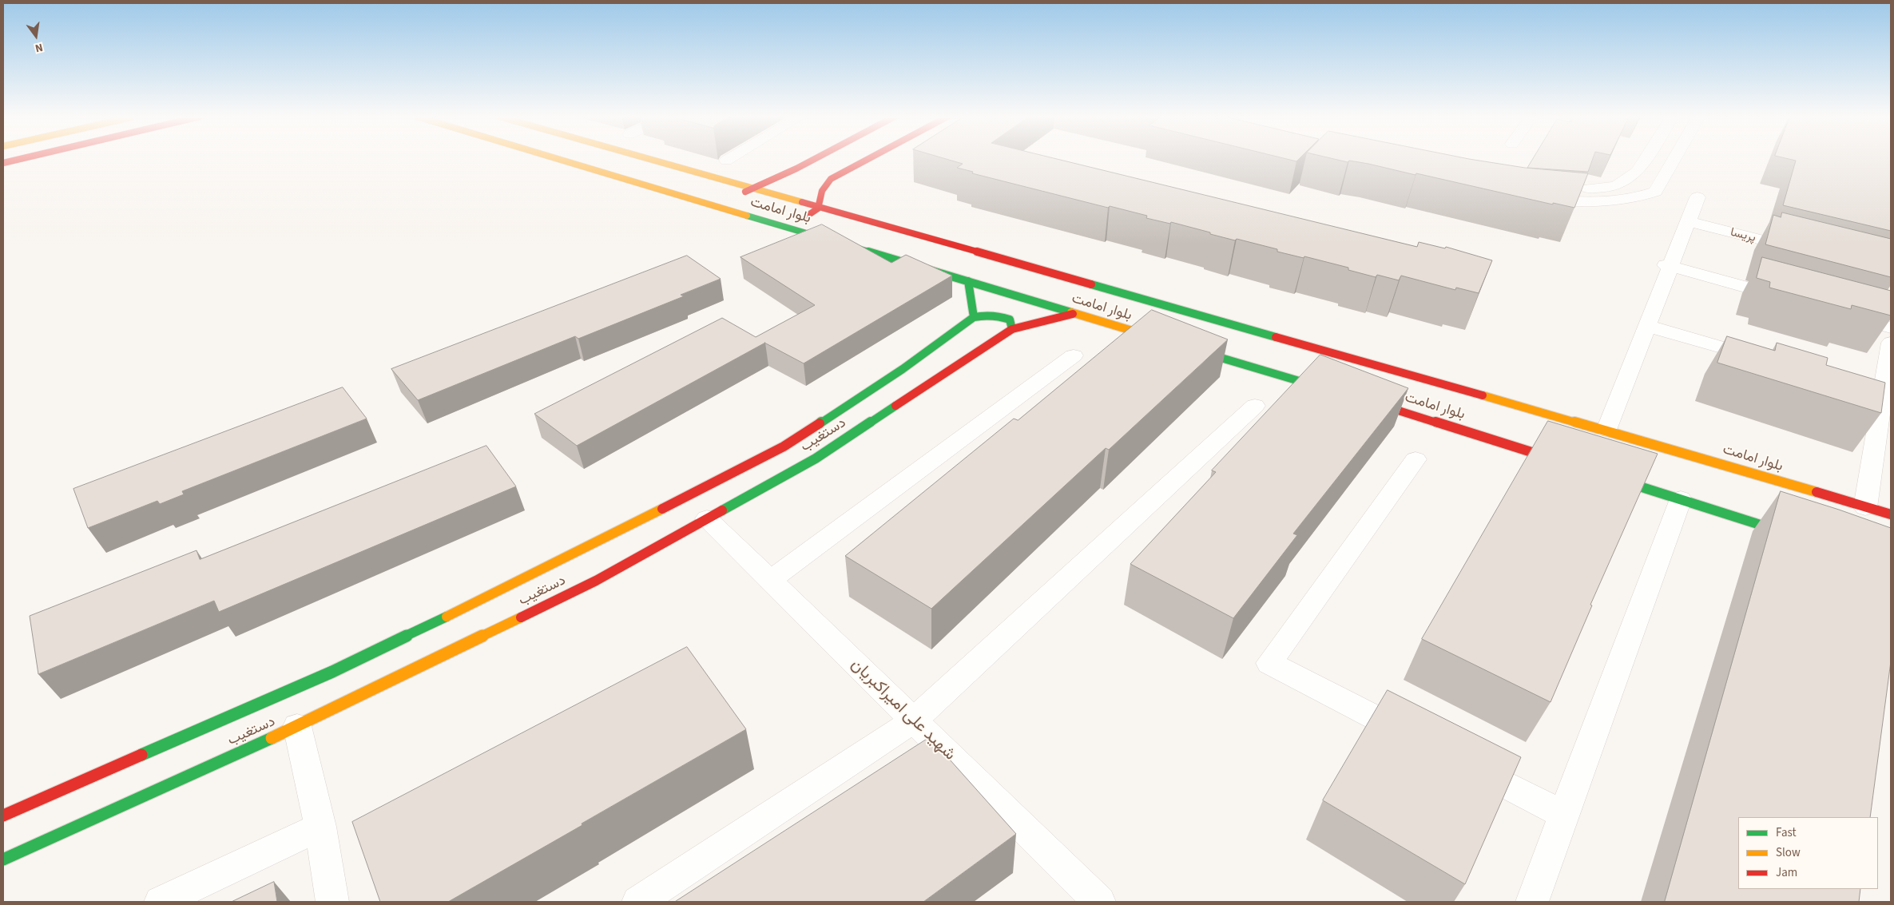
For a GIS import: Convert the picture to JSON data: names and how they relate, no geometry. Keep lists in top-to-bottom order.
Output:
{
  "streets": {
    "street": [
      "بلوار امامت",
      "پریسا",
      "دستغیب",
      "شهید علی امیراکبریان"
    ]
  },
  "crossings": [
    ["بلوار امامت", "دستغیب"],
    ["دستغیب", "شهید علی امیراکبریان"]
  ],
  "legend": ["Fast", "Slow", "Jam"],
  "north": "bottom"
}
